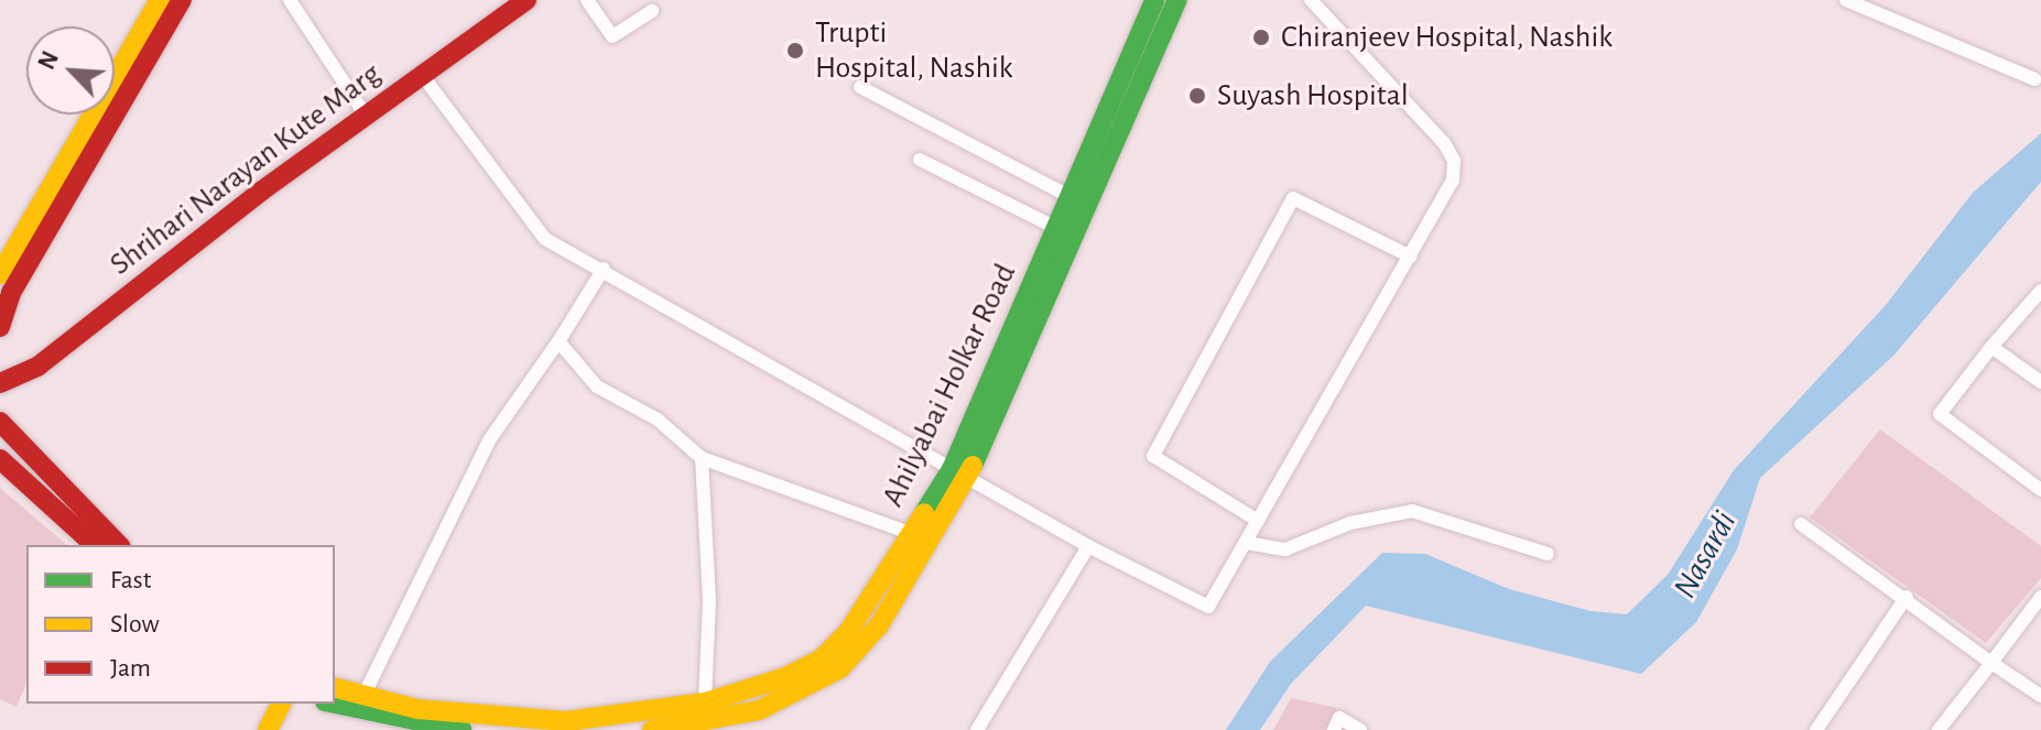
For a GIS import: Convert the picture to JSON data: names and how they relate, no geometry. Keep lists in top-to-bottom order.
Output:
{
  "streets": {
    "main road": ["Shrihari Narayan Kute Marg", "Ahilyabai Holkar Road"]
  },
  "water": ["Nasardi"],
  "places": ["Chiranjeev Hospital, Nashik", "Trupti Hospital, Nashik", "Suyash Hospital"],
  "legend": ["Fast", "Slow", "Jam"],
  "north": "top left"
}
